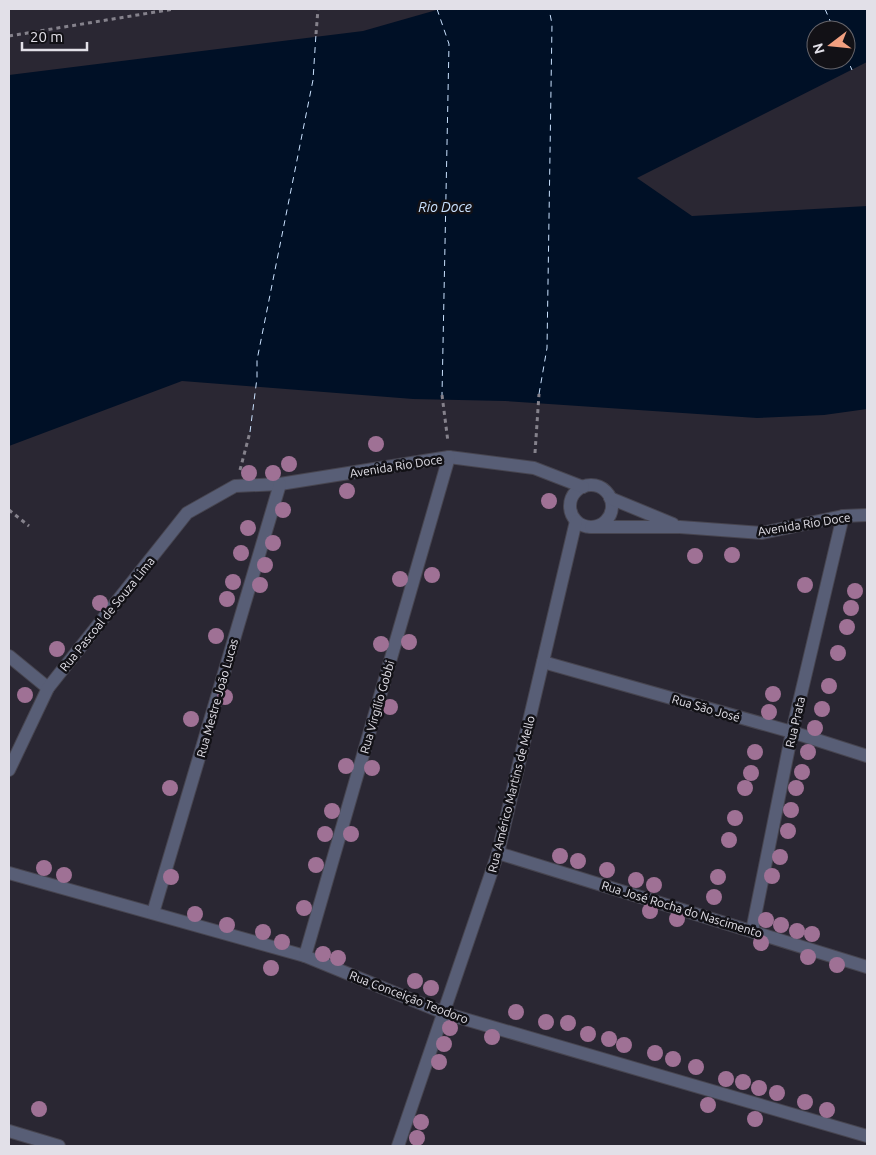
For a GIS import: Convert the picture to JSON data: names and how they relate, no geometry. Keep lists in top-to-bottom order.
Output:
{
  "streets": {
    "street": [
      "Avenida Rio Doce",
      "Rua Pascoal de Souza Lima",
      "Rua Mestre João Lucas",
      "Rua Virgílio Gobbi",
      "Rua São José",
      "Rua Prata",
      "Rua Américo Martins de Mello",
      "Rua José Rocha do Nascimento",
      "Rua Conceição Teodoro"
    ]
  },
  "crossings": [
    ["Avenida Rio Doce", "Rua Pascoal de Souza Lima"],
    ["Avenida Rio Doce", "Rua Mestre João Lucas"],
    ["Avenida Rio Doce", "Rua Virgílio Gobbi"],
    ["Avenida Rio Doce", "Rua Prata"],
    ["Avenida Rio Doce", "Rua Américo Martins de Mello"],
    ["Rua Mestre João Lucas", "Rua Conceição Teodoro"],
    ["Rua Virgílio Gobbi", "Rua Conceição Teodoro"],
    ["Rua São José", "Rua Prata"],
    ["Rua São José", "Rua Américo Martins de Mello"],
    ["Rua Prata", "Rua José Rocha do Nascimento"],
    ["Rua Américo Martins de Mello", "Rua José Rocha do Nascimento"],
    ["Rua Américo Martins de Mello", "Rua Conceição Teodoro"]
  ],
  "water": ["Rio Doce"],
  "scale_bar": "20 m",
  "north": "left"
}
